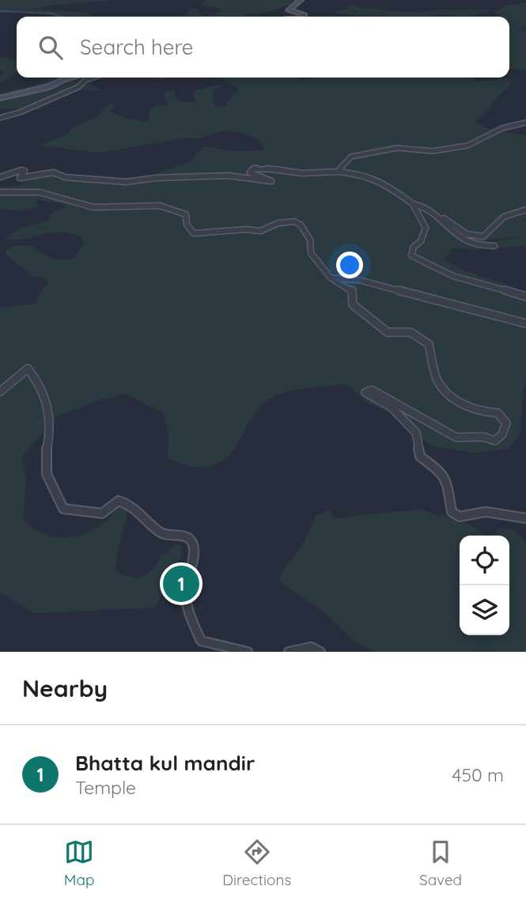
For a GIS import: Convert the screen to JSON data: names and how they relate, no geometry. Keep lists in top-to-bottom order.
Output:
{
  "page": {
    "search": "Search here",
    "pins": "1",
    "heading": "Nearby",
    "list": [
      {
        "mark": "1",
        "name": "Bhatta kul mandir",
        "note": "Temple",
        "value": "450 m"
      }
    ],
    "nav": ["Map", "Directions", "Saved"]
  }
}
